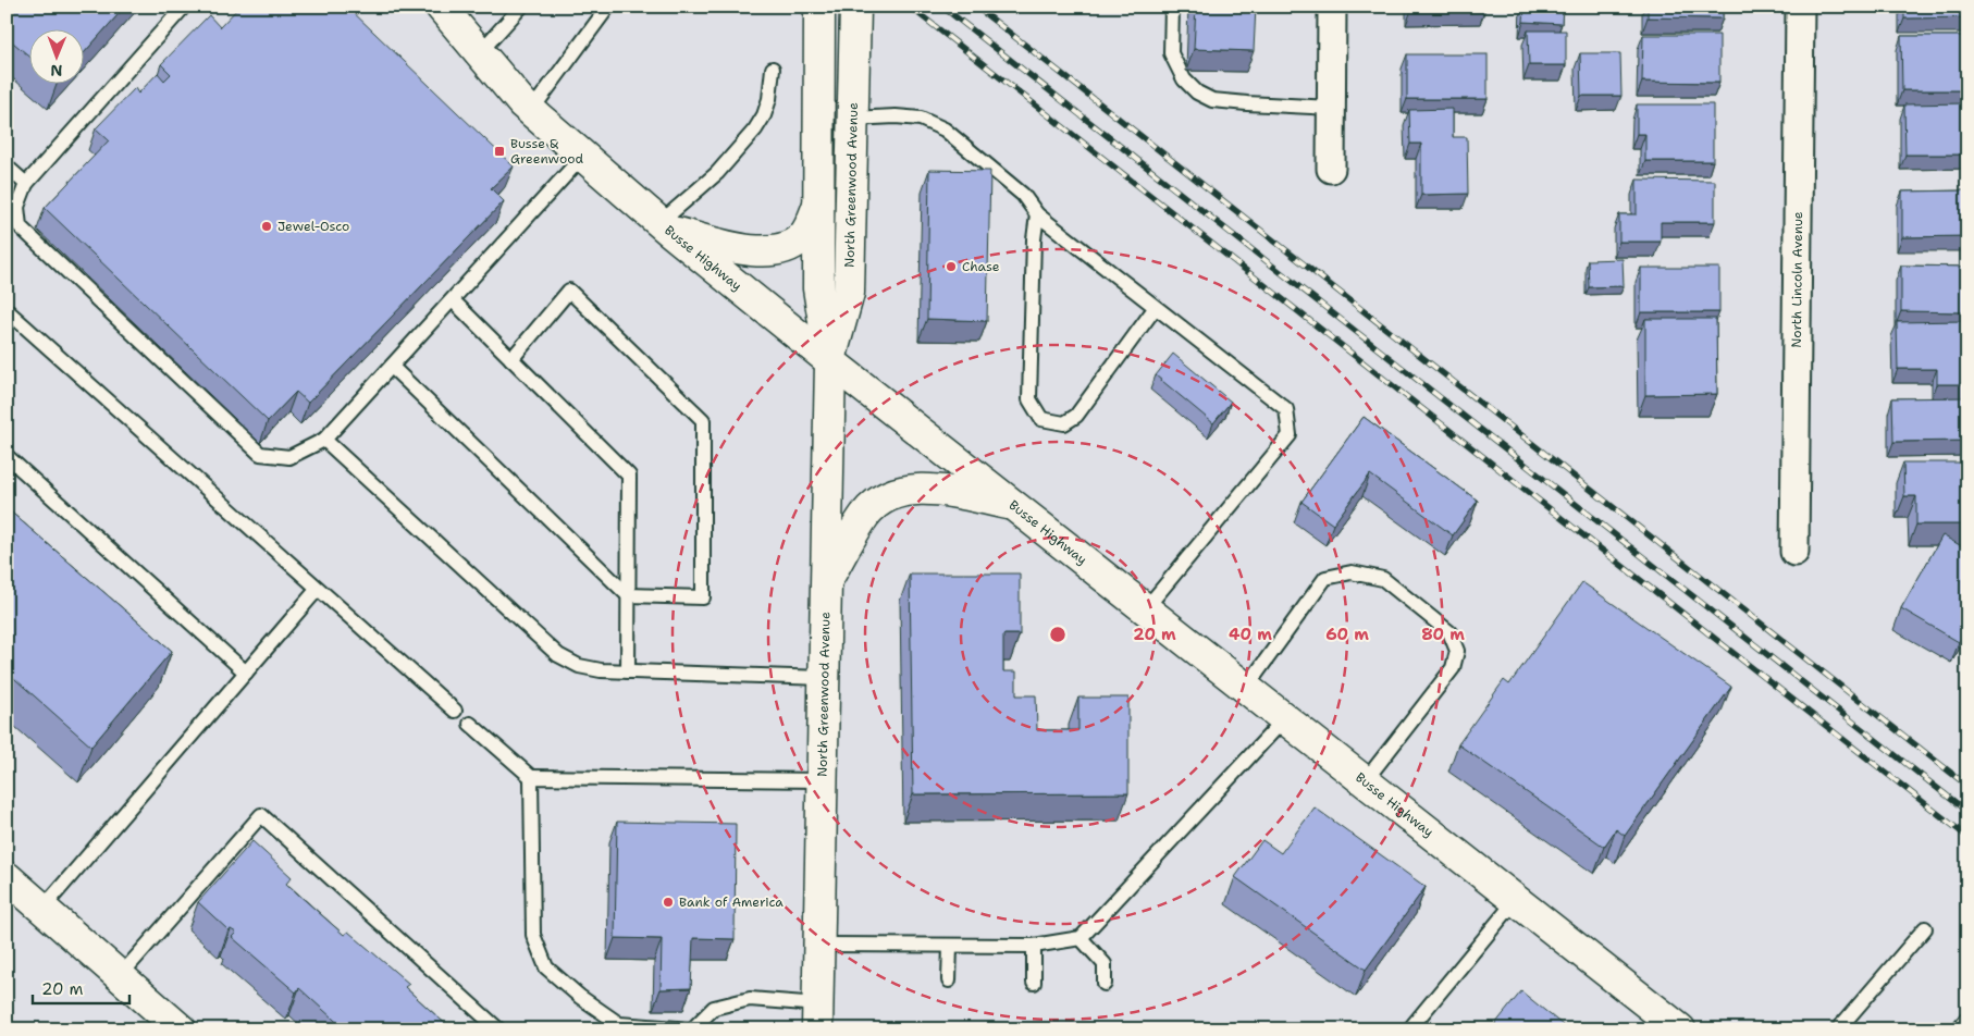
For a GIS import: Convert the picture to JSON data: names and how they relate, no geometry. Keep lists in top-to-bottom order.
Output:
{
  "streets": {
    "main road": ["North Greenwood Avenue", "Busse Highway"],
    "street": ["North Lincoln Avenue"]
  },
  "crossings": [
    ["North Greenwood Avenue", "Busse Highway"]
  ],
  "places": {
    "transit": ["Busse & Greenwood"],
    "other": ["Jewel-Osco", "Chase", "Bank of America"]
  },
  "scale_bar": "20 m",
  "north": "bottom",
  "rings": [
    "20 m",
    "40 m",
    "60 m",
    "80 m"
  ]
}
